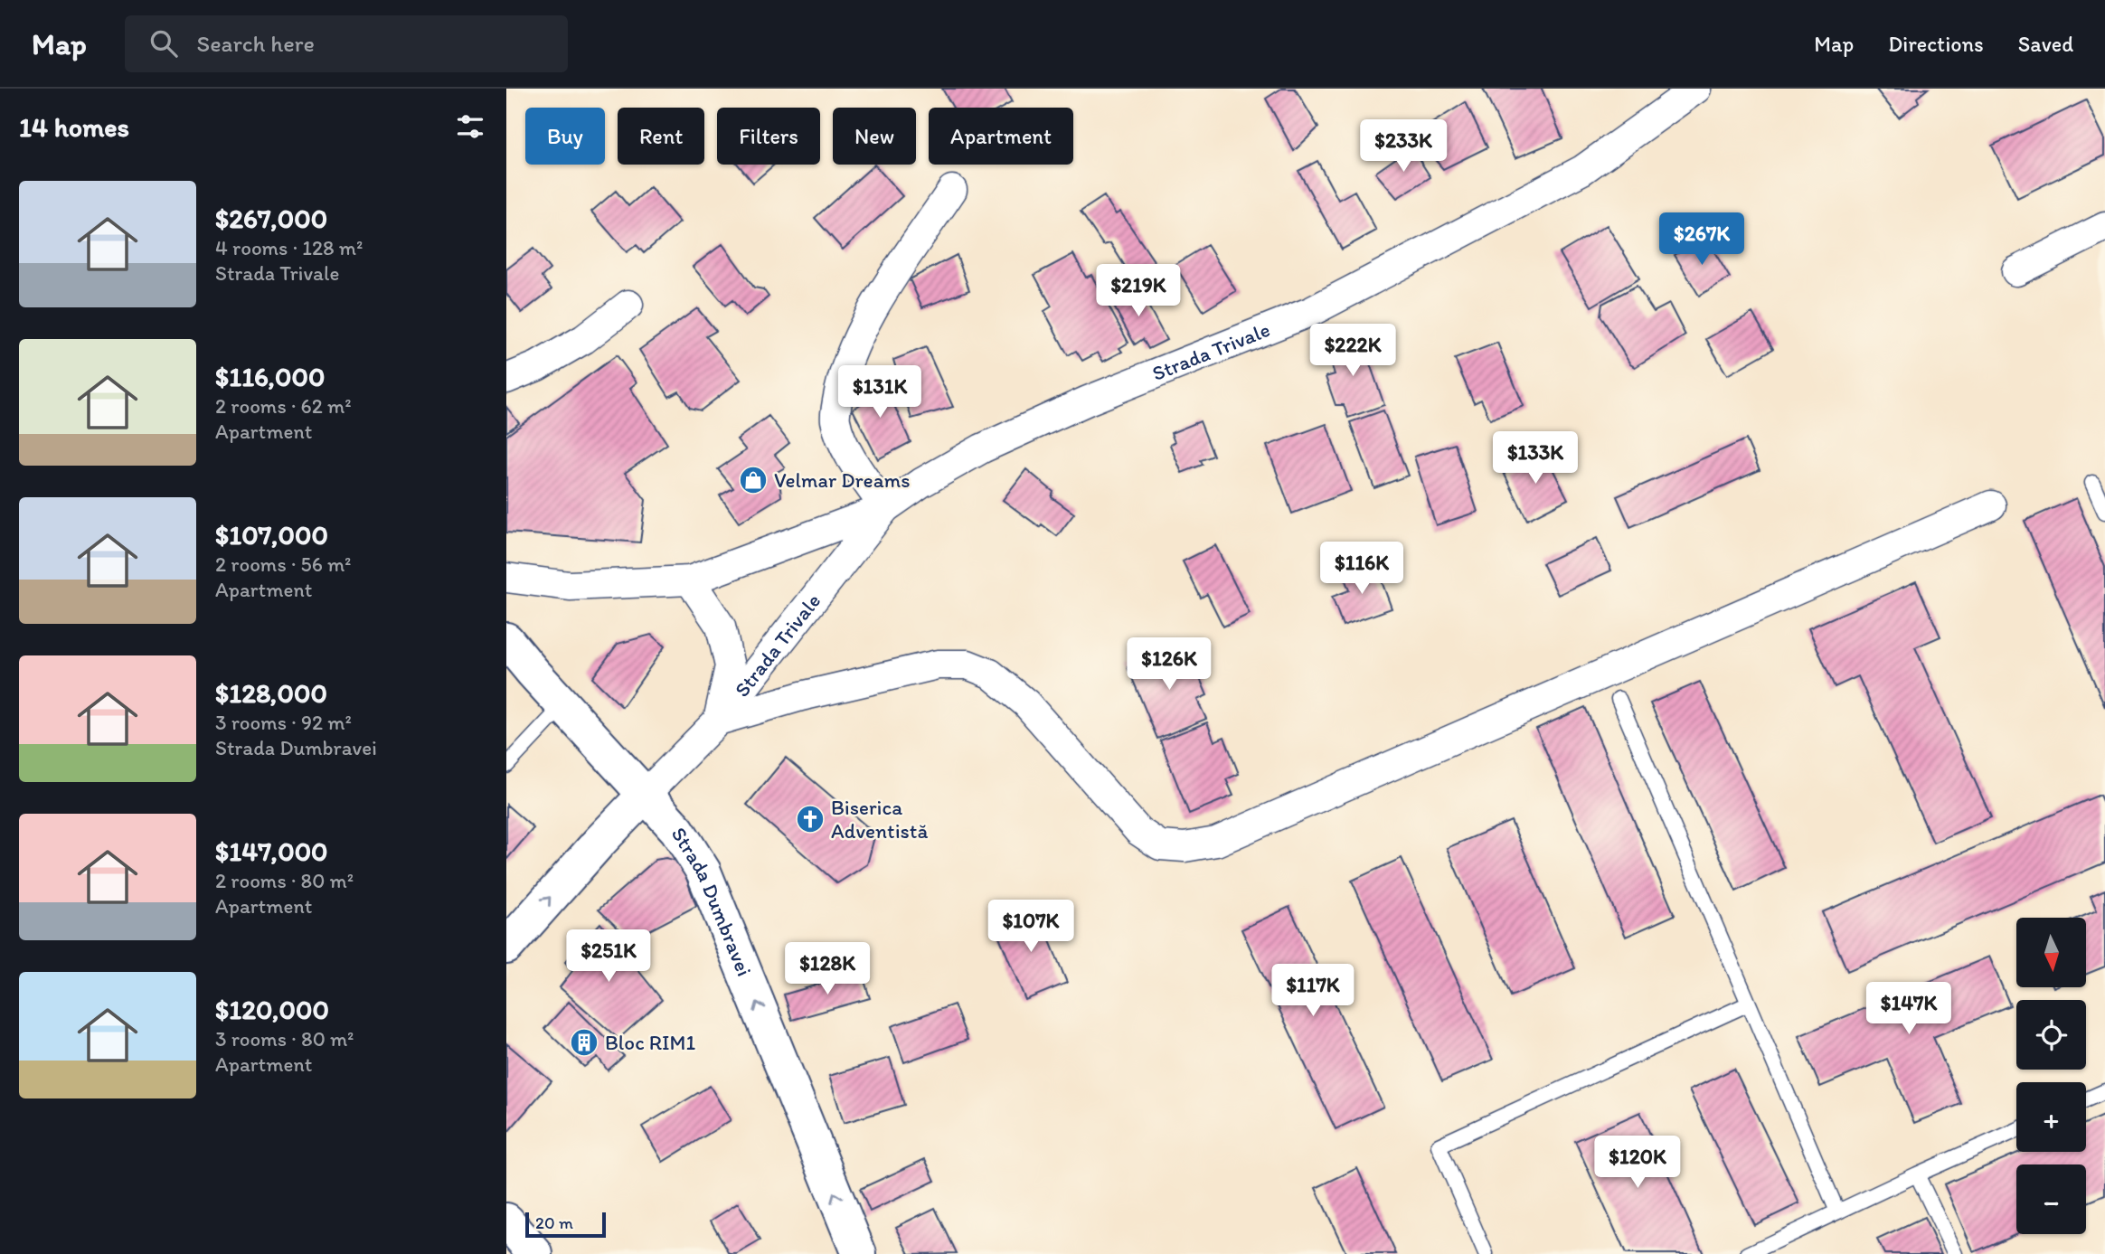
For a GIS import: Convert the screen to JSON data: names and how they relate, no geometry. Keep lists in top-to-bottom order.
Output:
{
  "streets": {
    "main road": ["Strada Dumbravei"],
    "street": ["Strada Trivale"]
  },
  "crossings": [
    ["Strada Trivale", "Strada Dumbravei"]
  ],
  "one_way": ["Strada Dumbravei"],
  "places": {
    "shop": ["Velmar Dreams"],
    "church": ["Biserica Adventistă"],
    "building": ["Bloc RIM1"]
  },
  "scale_bar": "20 m",
  "north": "bottom",
  "page": {
    "header": "Map",
    "search": "Search here",
    "nav": ["Map", "Directions", "Saved"],
    "heading": "14 homes",
    "chip": [
      "Buy",
      "Rent",
      "Filters",
      "New",
      "Apartment"
    ],
    "price": [
      "$233K",
      "$267K",
      "$219K",
      "$222K",
      "$131K",
      "$133K",
      "$116K",
      "$126K",
      "$107K",
      "$251K",
      "$128K",
      "$117K",
      "$147K",
      "$120K"
    ],
    "list": [
      {
        "name": "$267,000",
        "note": "4 rooms · 128 m² · Strada Trivale"
      },
      {
        "name": "$116,000",
        "note": "2 rooms · 62 m² · Apartment"
      },
      {
        "name": "$107,000",
        "note": "2 rooms · 56 m² · Apartment"
      },
      {
        "name": "$128,000",
        "note": "3 rooms · 92 m² · Strada Dumbravei"
      },
      {
        "name": "$147,000",
        "note": "2 rooms · 80 m² · Apartment"
      },
      {
        "name": "$120,000",
        "note": "3 rooms · 80 m² · Apartment"
      }
    ],
    "map_buttons": ["+", "−"],
    "scale": "20 m"
  }
}
